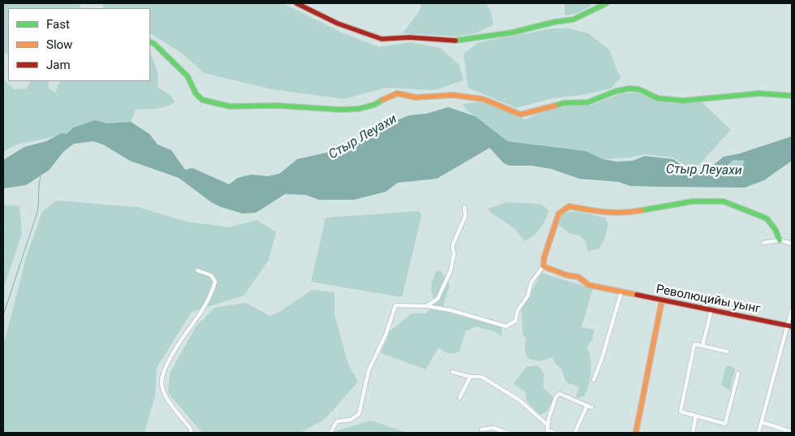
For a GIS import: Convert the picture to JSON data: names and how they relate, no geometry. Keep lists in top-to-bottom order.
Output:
{
  "streets": {
    "street": ["Революцийы уынг"]
  },
  "water": ["Стыр Леуахи"],
  "legend": ["Fast", "Slow", "Jam"]
}
